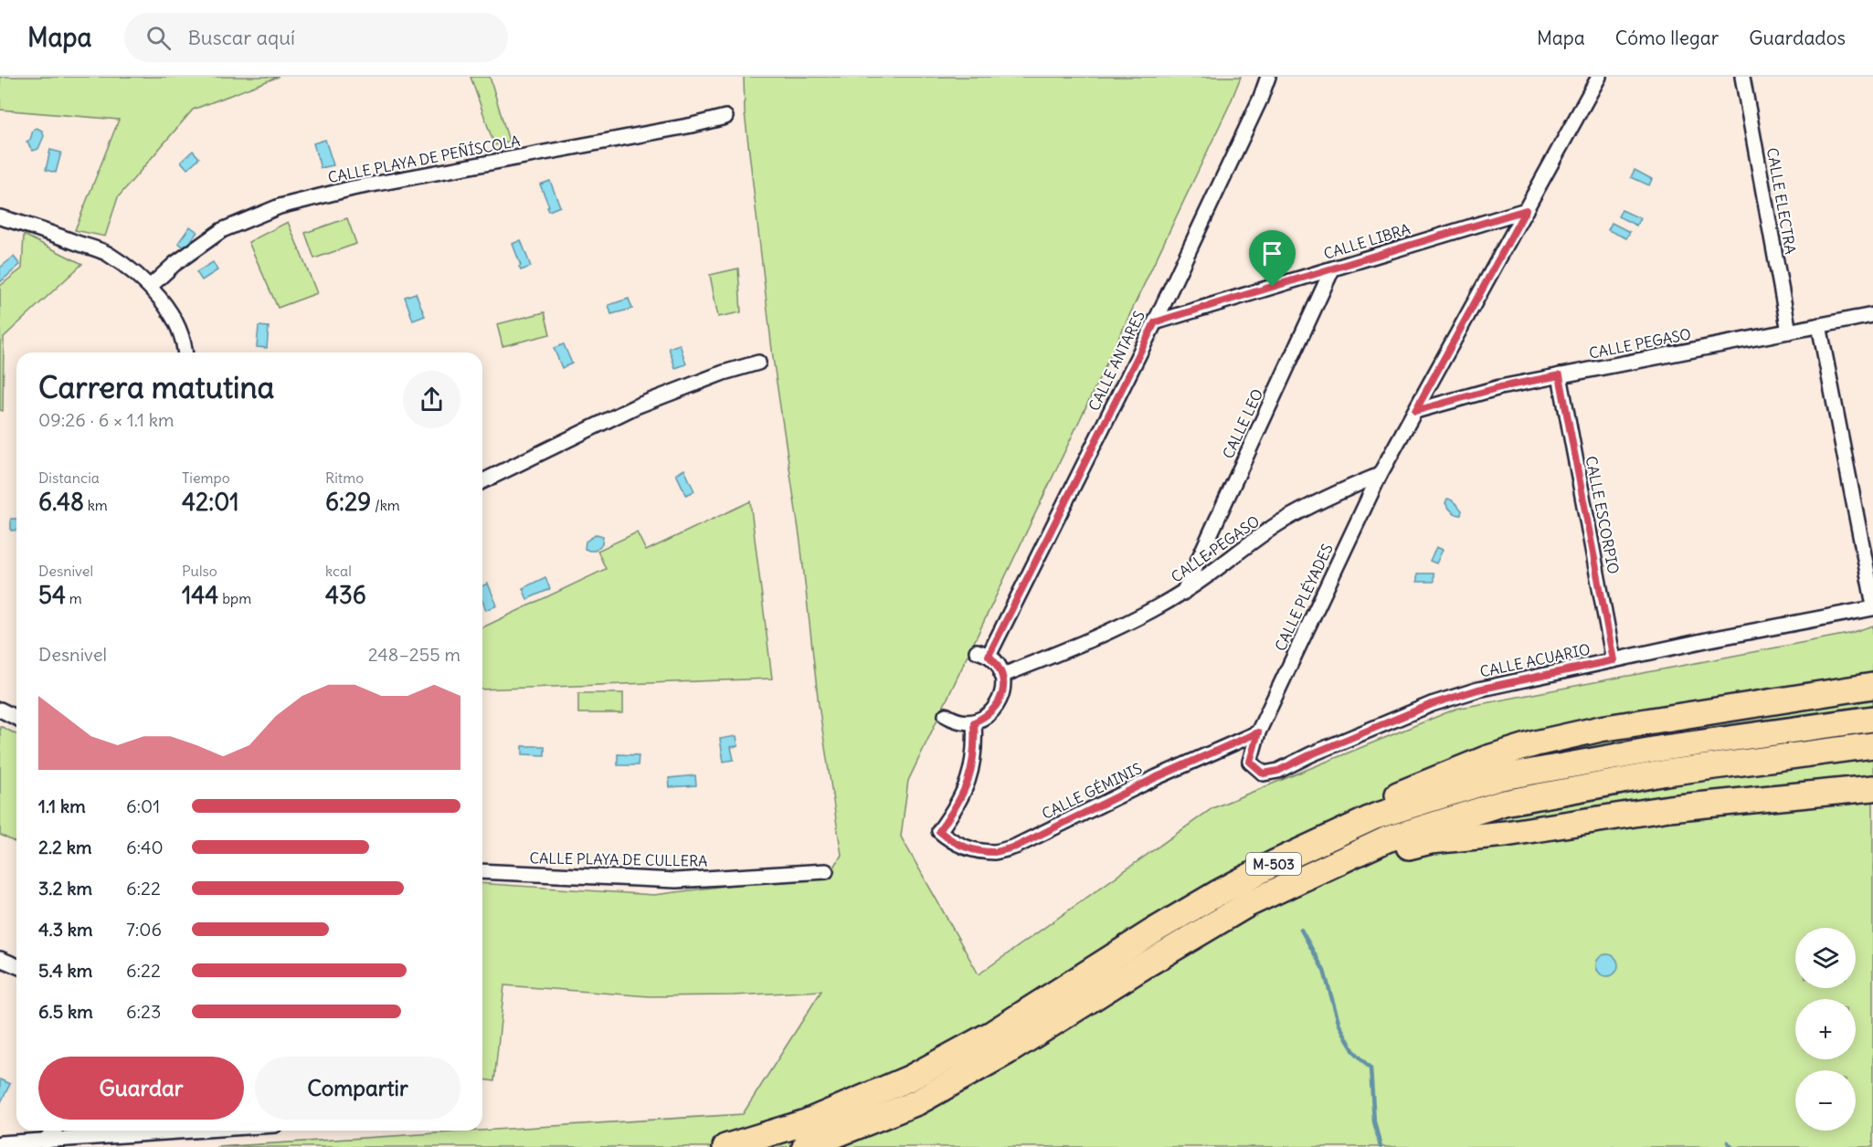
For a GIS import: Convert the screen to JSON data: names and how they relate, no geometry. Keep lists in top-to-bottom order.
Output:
{
  "streets": {
    "highway": ["M-503"],
    "street": [
      "CALLE PLAYA DE PEÑÍSCOLA",
      "CALLE ELECTRA",
      "CALLE LIBRA",
      "CALLE PEGASO",
      "CALLE ANTARES",
      "CALLE LEO",
      "CALLE ESCORPIO",
      "CALLE PLÉYADES",
      "CALLE ACUARIO",
      "CALLE GÉMINIS",
      "CALLE PLAYA DE CULLERA"
    ]
  },
  "crossings": [
    ["CALLE ELECTRA", "CALLE PEGASO"],
    ["CALLE LIBRA", "CALLE ANTARES"],
    ["CALLE LIBRA", "CALLE LEO"],
    ["CALLE PEGASO", "CALLE ANTARES"],
    ["CALLE PEGASO", "CALLE LEO"],
    ["CALLE PEGASO", "CALLE ESCORPIO"],
    ["CALLE PEGASO", "CALLE PLÉYADES"],
    ["CALLE ESCORPIO", "CALLE ACUARIO"],
    ["CALLE PLÉYADES", "CALLE ACUARIO"],
    ["CALLE PLÉYADES", "CALLE GÉMINIS"],
    ["CALLE ACUARIO", "CALLE GÉMINIS"]
  ],
  "page": {
    "header": "Mapa",
    "search": "Buscar aquí",
    "nav": ["Mapa", "Cómo llegar", "Guardados"],
    "heading": ["Carrera matutina", "09:26 · 6 × 1.1 km"],
    "stats": [
      ["Distancia", "6.48 km"],
      ["Tiempo", "42:01"],
      ["Ritmo", "6:29 /km"],
      ["Desnivel", "54 m"],
      ["Pulso", "144 bpm"],
      ["kcal", "436"]
    ],
    "chart": ["Desnivel", "248–255 m"],
    "list": [
      {
        "name": "1.1 km",
        "note": "6:01"
      },
      {
        "name": "2.2 km",
        "note": "6:40"
      },
      {
        "name": "3.2 km",
        "note": "6:22"
      },
      {
        "name": "4.3 km",
        "note": "7:06"
      },
      {
        "name": "5.4 km",
        "note": "6:22"
      },
      {
        "name": "6.5 km",
        "note": "6:23"
      }
    ],
    "map_buttons": ["+", "−"],
    "buttons": ["Guardar", "Compartir"]
  }
}
